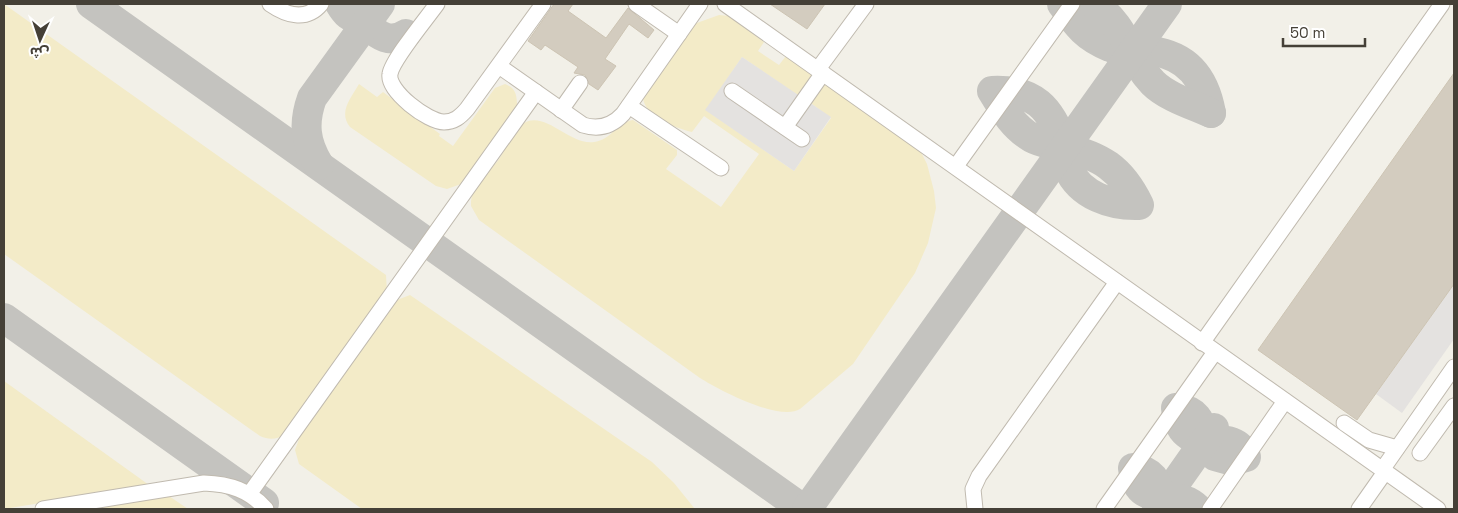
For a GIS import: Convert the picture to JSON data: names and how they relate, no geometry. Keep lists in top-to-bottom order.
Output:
{
  "scale_bar": "50 m",
  "north": "bottom"
}
